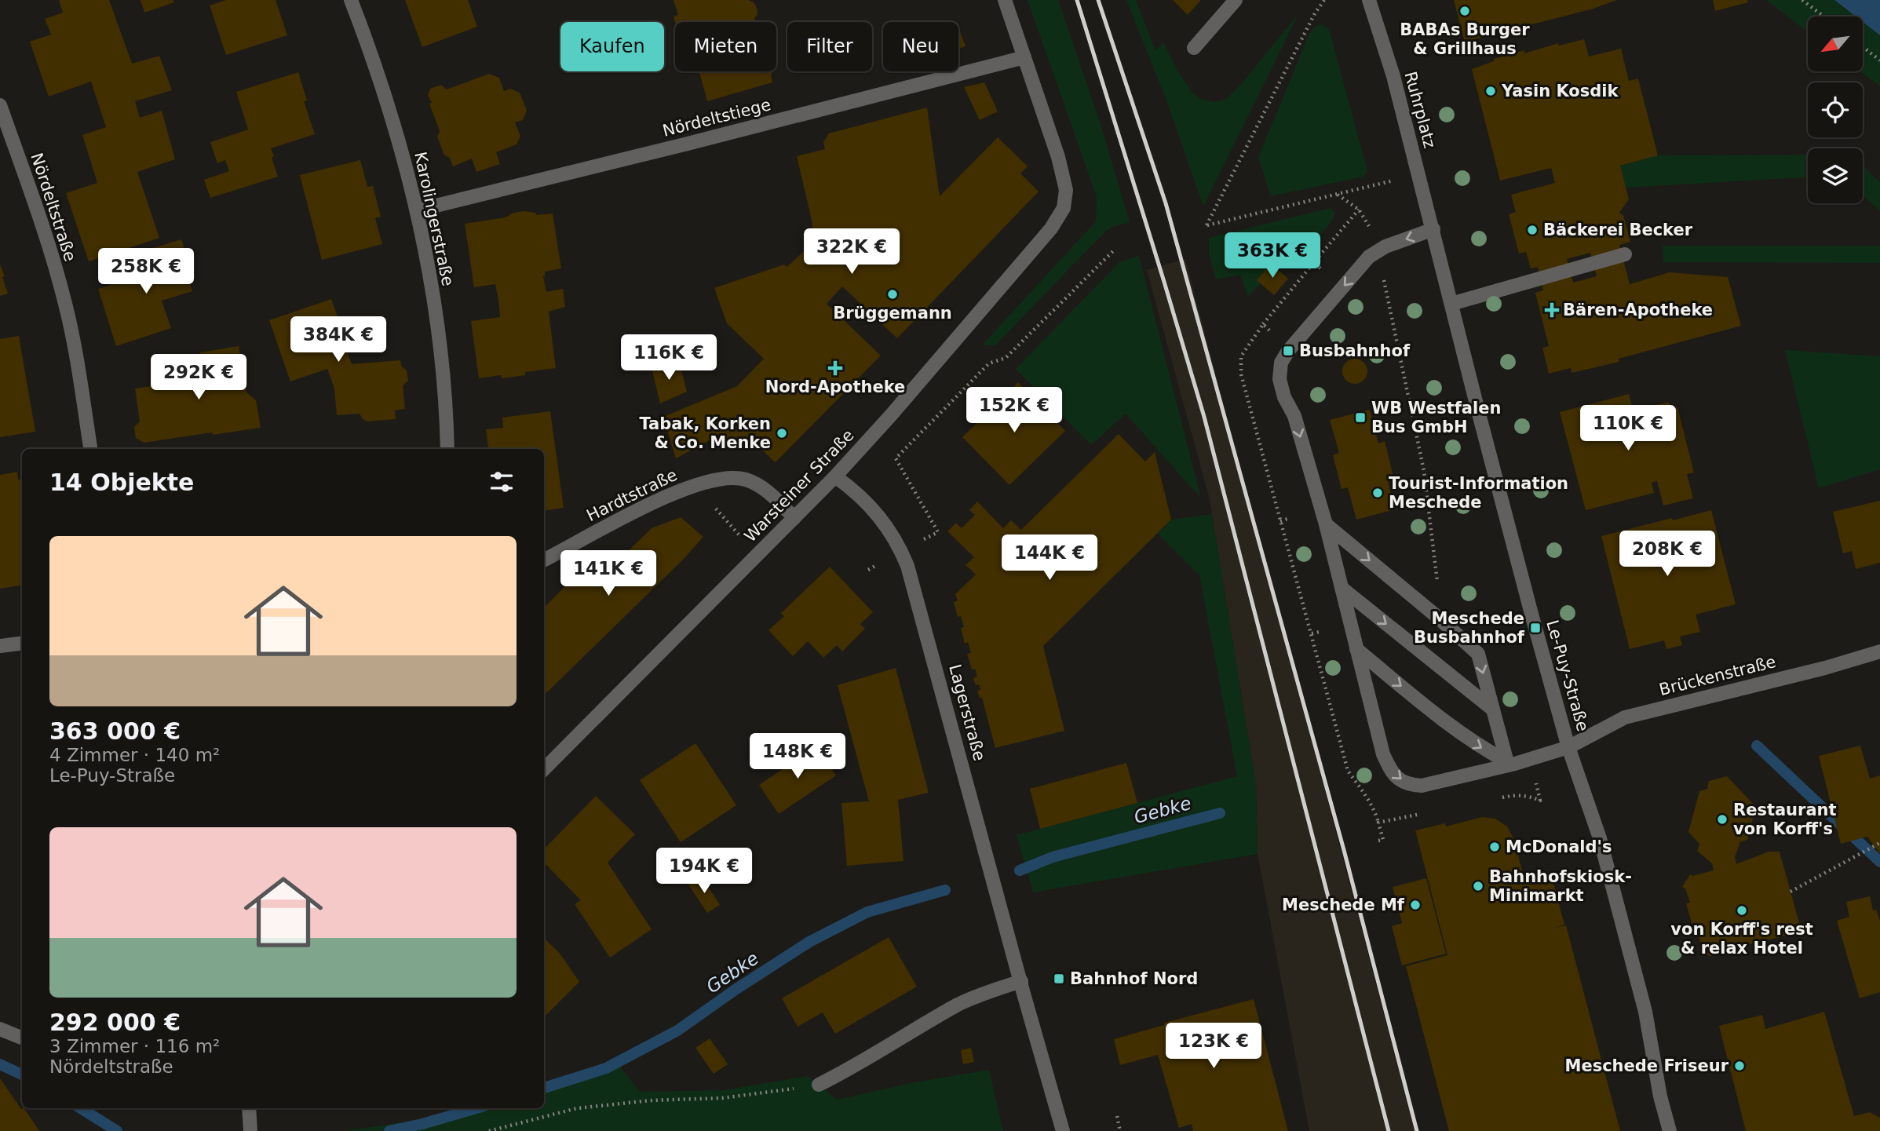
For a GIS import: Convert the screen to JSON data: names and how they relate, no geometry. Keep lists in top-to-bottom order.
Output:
{
  "streets": {
    "street": [
      "Ruhrplatz",
      "Nördeltstiege",
      "Nördeltstraße",
      "Karolingerstraße",
      "Warsteiner Straße",
      "Hardtstraße",
      "Le-Puy-Straße",
      "Brückenstraße",
      "Lagerstraße"
    ]
  },
  "crossings": [
    ["Ruhrplatz", "Le-Puy-Straße"],
    ["Nördeltstiege", "Karolingerstraße"],
    ["Nördeltstiege", "Warsteiner Straße"],
    ["Warsteiner Straße", "Hardtstraße"],
    ["Warsteiner Straße", "Lagerstraße"],
    ["Le-Puy-Straße", "Brückenstraße"]
  ],
  "water": ["Gebke"],
  "places": {
    "other": [
      "BABAs Burger & Grillhaus",
      "Yasin Kosdik",
      "Bäckerei Becker",
      "Brüggemann",
      "Tabak, Korken & Co. Menke",
      "Tourist-Information Meschede",
      "Restaurant von Korff's",
      "McDonald's",
      "Bahnhofskiosk- Minimarkt",
      "Meschede Mf",
      "von Korff's rest & relax Hotel",
      "Meschede Friseur"
    ],
    "health": ["Bären-Apotheke", "Nord-Apotheke"],
    "transit": [
      "Busbahnhof",
      "WB Westfalen Bus GmbH",
      "Meschede Busbahnhof",
      "Bahnhof Nord"
    ]
  },
  "north": "bottom left",
  "page": {
    "chip": [
      "Kaufen",
      "Mieten",
      "Filter",
      "Neu"
    ],
    "price": [
      "322K €",
      "363K €",
      "258K €",
      "384K €",
      "116K €",
      "292K €",
      "152K €",
      "110K €",
      "208K €",
      "144K €",
      "141K €",
      "148K €",
      "194K €",
      "123K €"
    ],
    "heading": "14 Objekte",
    "list": [
      {
        "name": "363 000 €",
        "note": "4 Zimmer · 140 m² · Le-Puy-Straße"
      },
      {
        "name": "292 000 €",
        "note": "3 Zimmer · 116 m² · Nördeltstraße"
      }
    ]
  }
}
